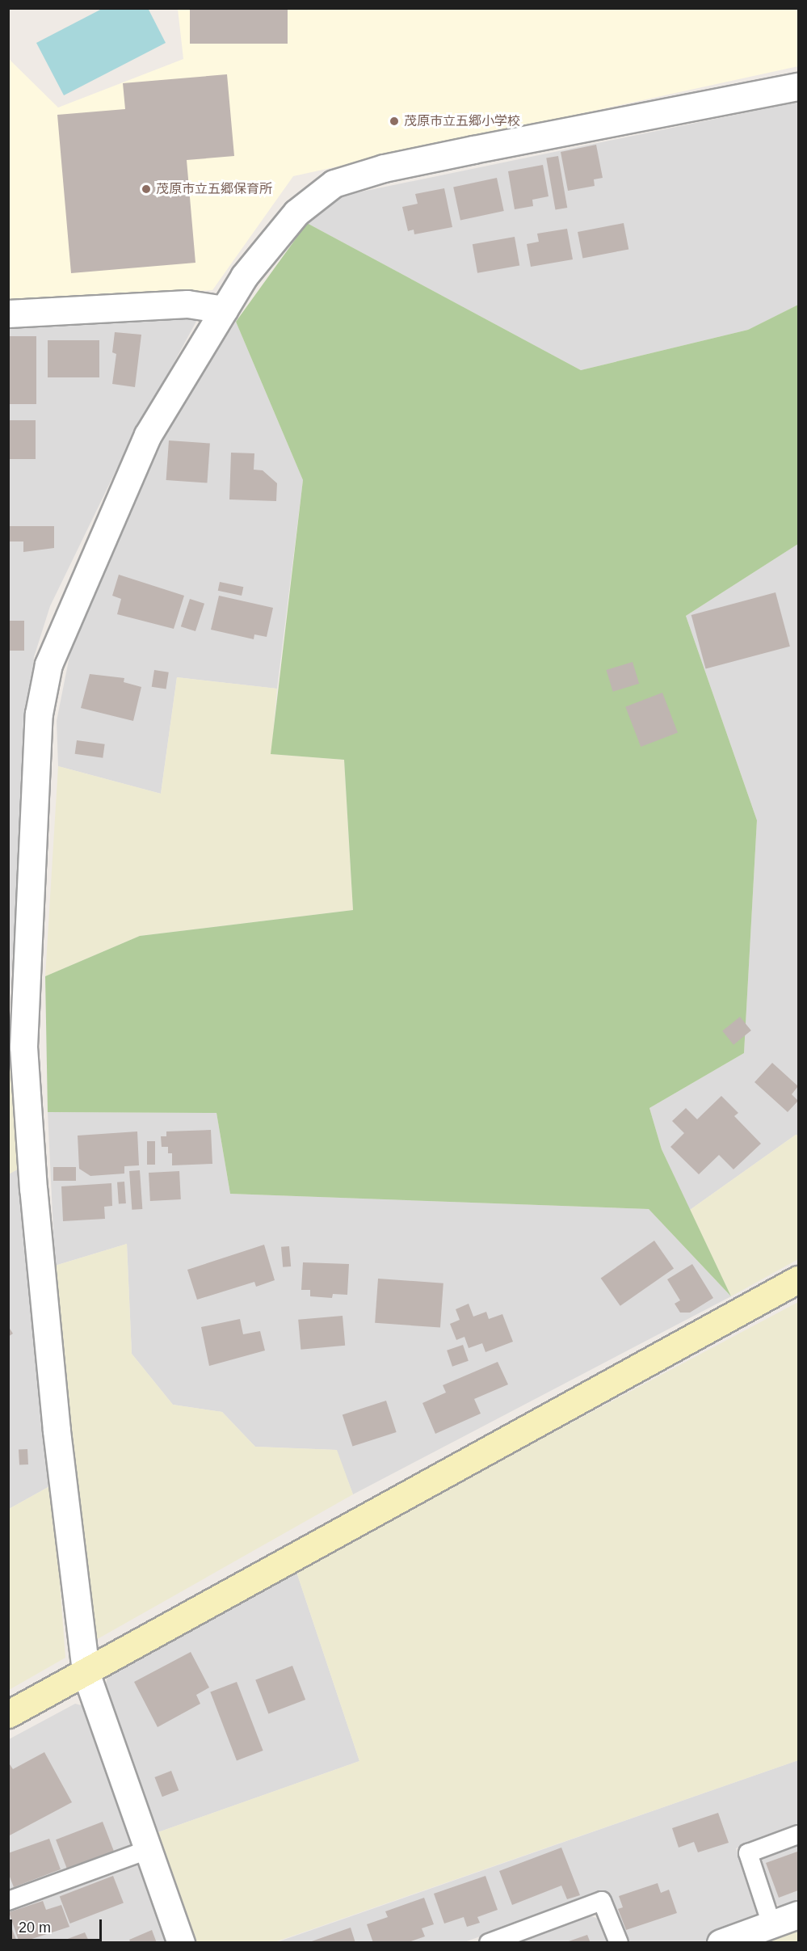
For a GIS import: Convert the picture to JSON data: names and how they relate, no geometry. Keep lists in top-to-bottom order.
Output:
{
  "places": ["茂原市立五郷小学校", "茂原市立五郷保育所"],
  "scale_bar": "20 m"
}
